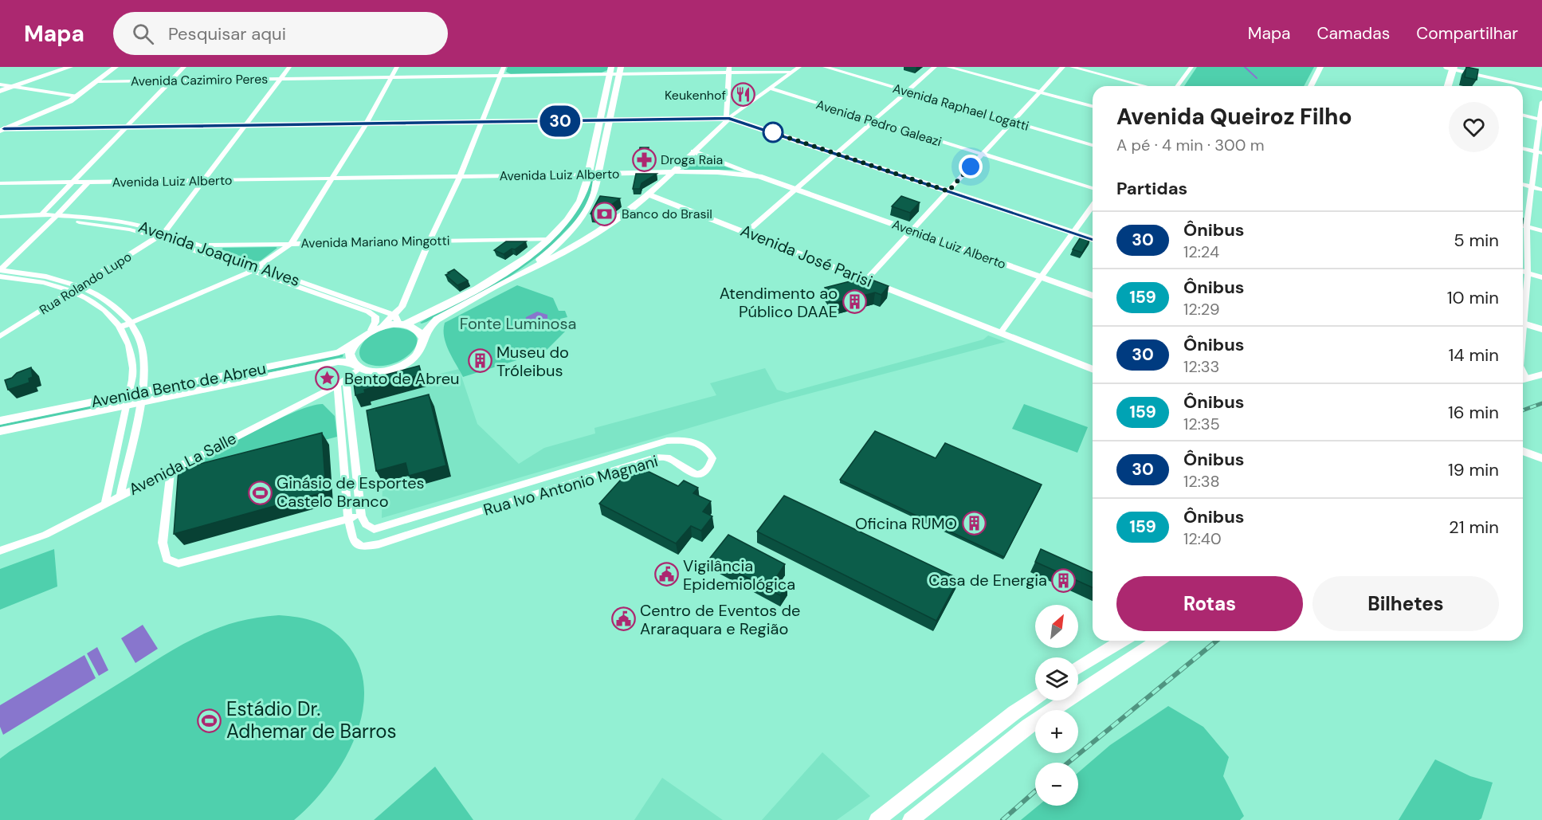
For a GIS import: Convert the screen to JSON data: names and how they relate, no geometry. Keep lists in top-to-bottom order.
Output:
{
  "streets": {
    "main road": ["Avenida Luiz Alberto", "Avenida José Parisi", "Avenida Bento de Abreu"],
    "street": [
      "Avenida Cazimiro Peres",
      "Avenida Raphael Logatti",
      "Avenida Pedro Galeazi",
      "Avenida Mariano Mingotti",
      "Avenida Joaquim Alves",
      "Rua Rolando Lupo",
      "Avenida La Salle",
      "Rua Ivo Antonio Magnani"
    ]
  },
  "crossings": [
    ["Avenida Cazimiro Peres", "Rua Rolando Lupo"],
    ["Avenida Luiz Alberto", "Avenida José Parisi"],
    ["Avenida Luiz Alberto", "Rua Rolando Lupo"],
    ["Avenida Mariano Mingotti", "Avenida Joaquim Alves"],
    ["Avenida Joaquim Alves", "Rua Rolando Lupo"],
    ["Avenida Joaquim Alves", "Avenida Bento de Abreu"],
    ["Avenida Joaquim Alves", "Avenida La Salle"],
    ["Avenida Bento de Abreu", "Avenida La Salle"]
  ],
  "parks": ["Fonte Luminosa"],
  "places": {
    "restaurant": ["Keukenhof"],
    "pharmacy": ["Droga Raia"],
    "bank": ["Banco do Brasil"],
    "building": [
      "Atendimento ao Público DAAE",
      "Museu do Tróleibus",
      "Oficina RUMO",
      "Casa de Energia"
    ],
    "place": ["Bento de Abreu"],
    "sports": ["Ginásio de Esportes Castelo Branco", "Estádio Dr. Adhemar de Barros"],
    "public building": ["Vigilância Epidemiológica", "Centro de Eventos de Araraquara e Região"]
  },
  "lines": ["bus line 30"],
  "north": "top right",
  "page": {
    "header": "Mapa",
    "search": "Pesquisar aqui",
    "nav": ["Mapa", "Camadas", "Compartilhar"],
    "on_map": "30",
    "heading": [
      ["Avenida Queiroz Filho", "A pé · 4 min · 300 m"],
      "Partidas"
    ],
    "list": [
      {
        "mark": "30",
        "name": "Ônibus",
        "note": "12:24",
        "value": "5 min"
      },
      {
        "mark": "159",
        "name": "Ônibus",
        "note": "12:29",
        "value": "10 min"
      },
      {
        "mark": "30",
        "name": "Ônibus",
        "note": "12:33",
        "value": "14 min"
      },
      {
        "mark": "159",
        "name": "Ônibus",
        "note": "12:35",
        "value": "16 min"
      },
      {
        "mark": "30",
        "name": "Ônibus",
        "note": "12:38",
        "value": "19 min"
      },
      {
        "mark": "159",
        "name": "Ônibus",
        "note": "12:40",
        "value": "21 min"
      }
    ],
    "buttons": ["Rotas", "Bilhetes"],
    "map_buttons": ["+", "−"]
  }
}
